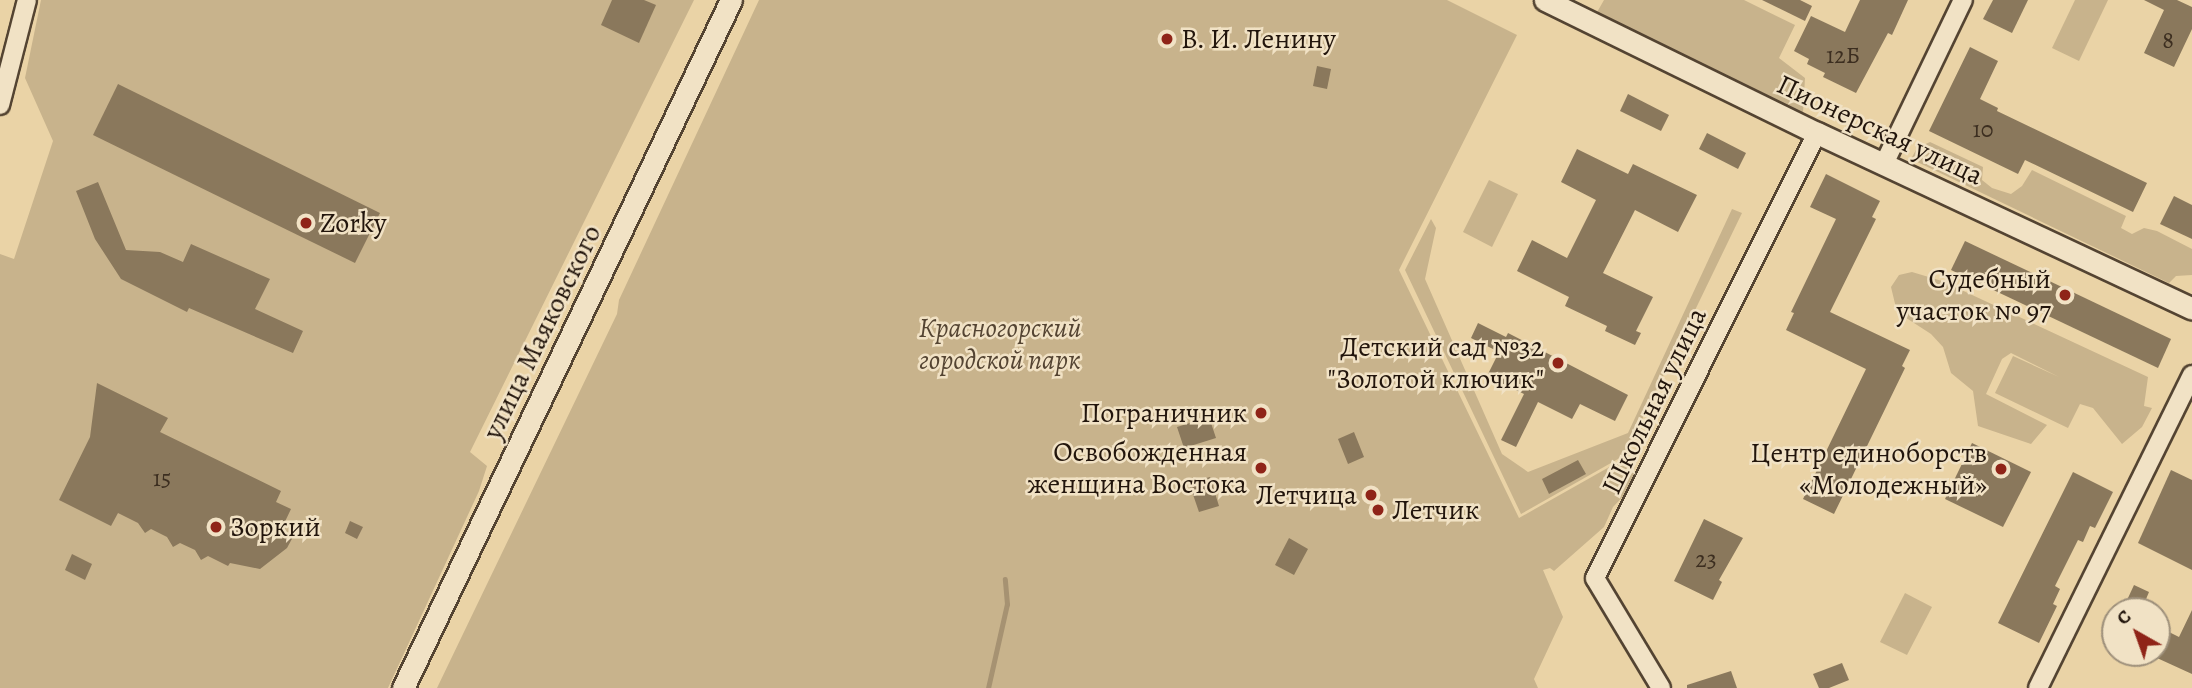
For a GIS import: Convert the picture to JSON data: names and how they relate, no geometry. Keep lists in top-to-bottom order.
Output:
{
  "streets": {
    "street": ["Пионерская улица", "улица Маяковского", "Школьная улица"]
  },
  "crossings": [
    ["Пионерская улица", "Школьная улица"]
  ],
  "parks": ["Красногорский городской парк"],
  "places": [
    "В. И. Ленину",
    "Zorky",
    "Судебный участок № 97",
    "Детский сад №32 \"Золотой ключик\"",
    "Пограничник",
    "Освобожденная женщина Востока",
    "Центр единоборств «Молодежный»",
    "Летчица",
    "Летчик",
    "Зоркий"
  ],
  "house_numbers": [
    "8",
    "12Б",
    "10",
    "15",
    "23"
  ],
  "north": "top left"
}
